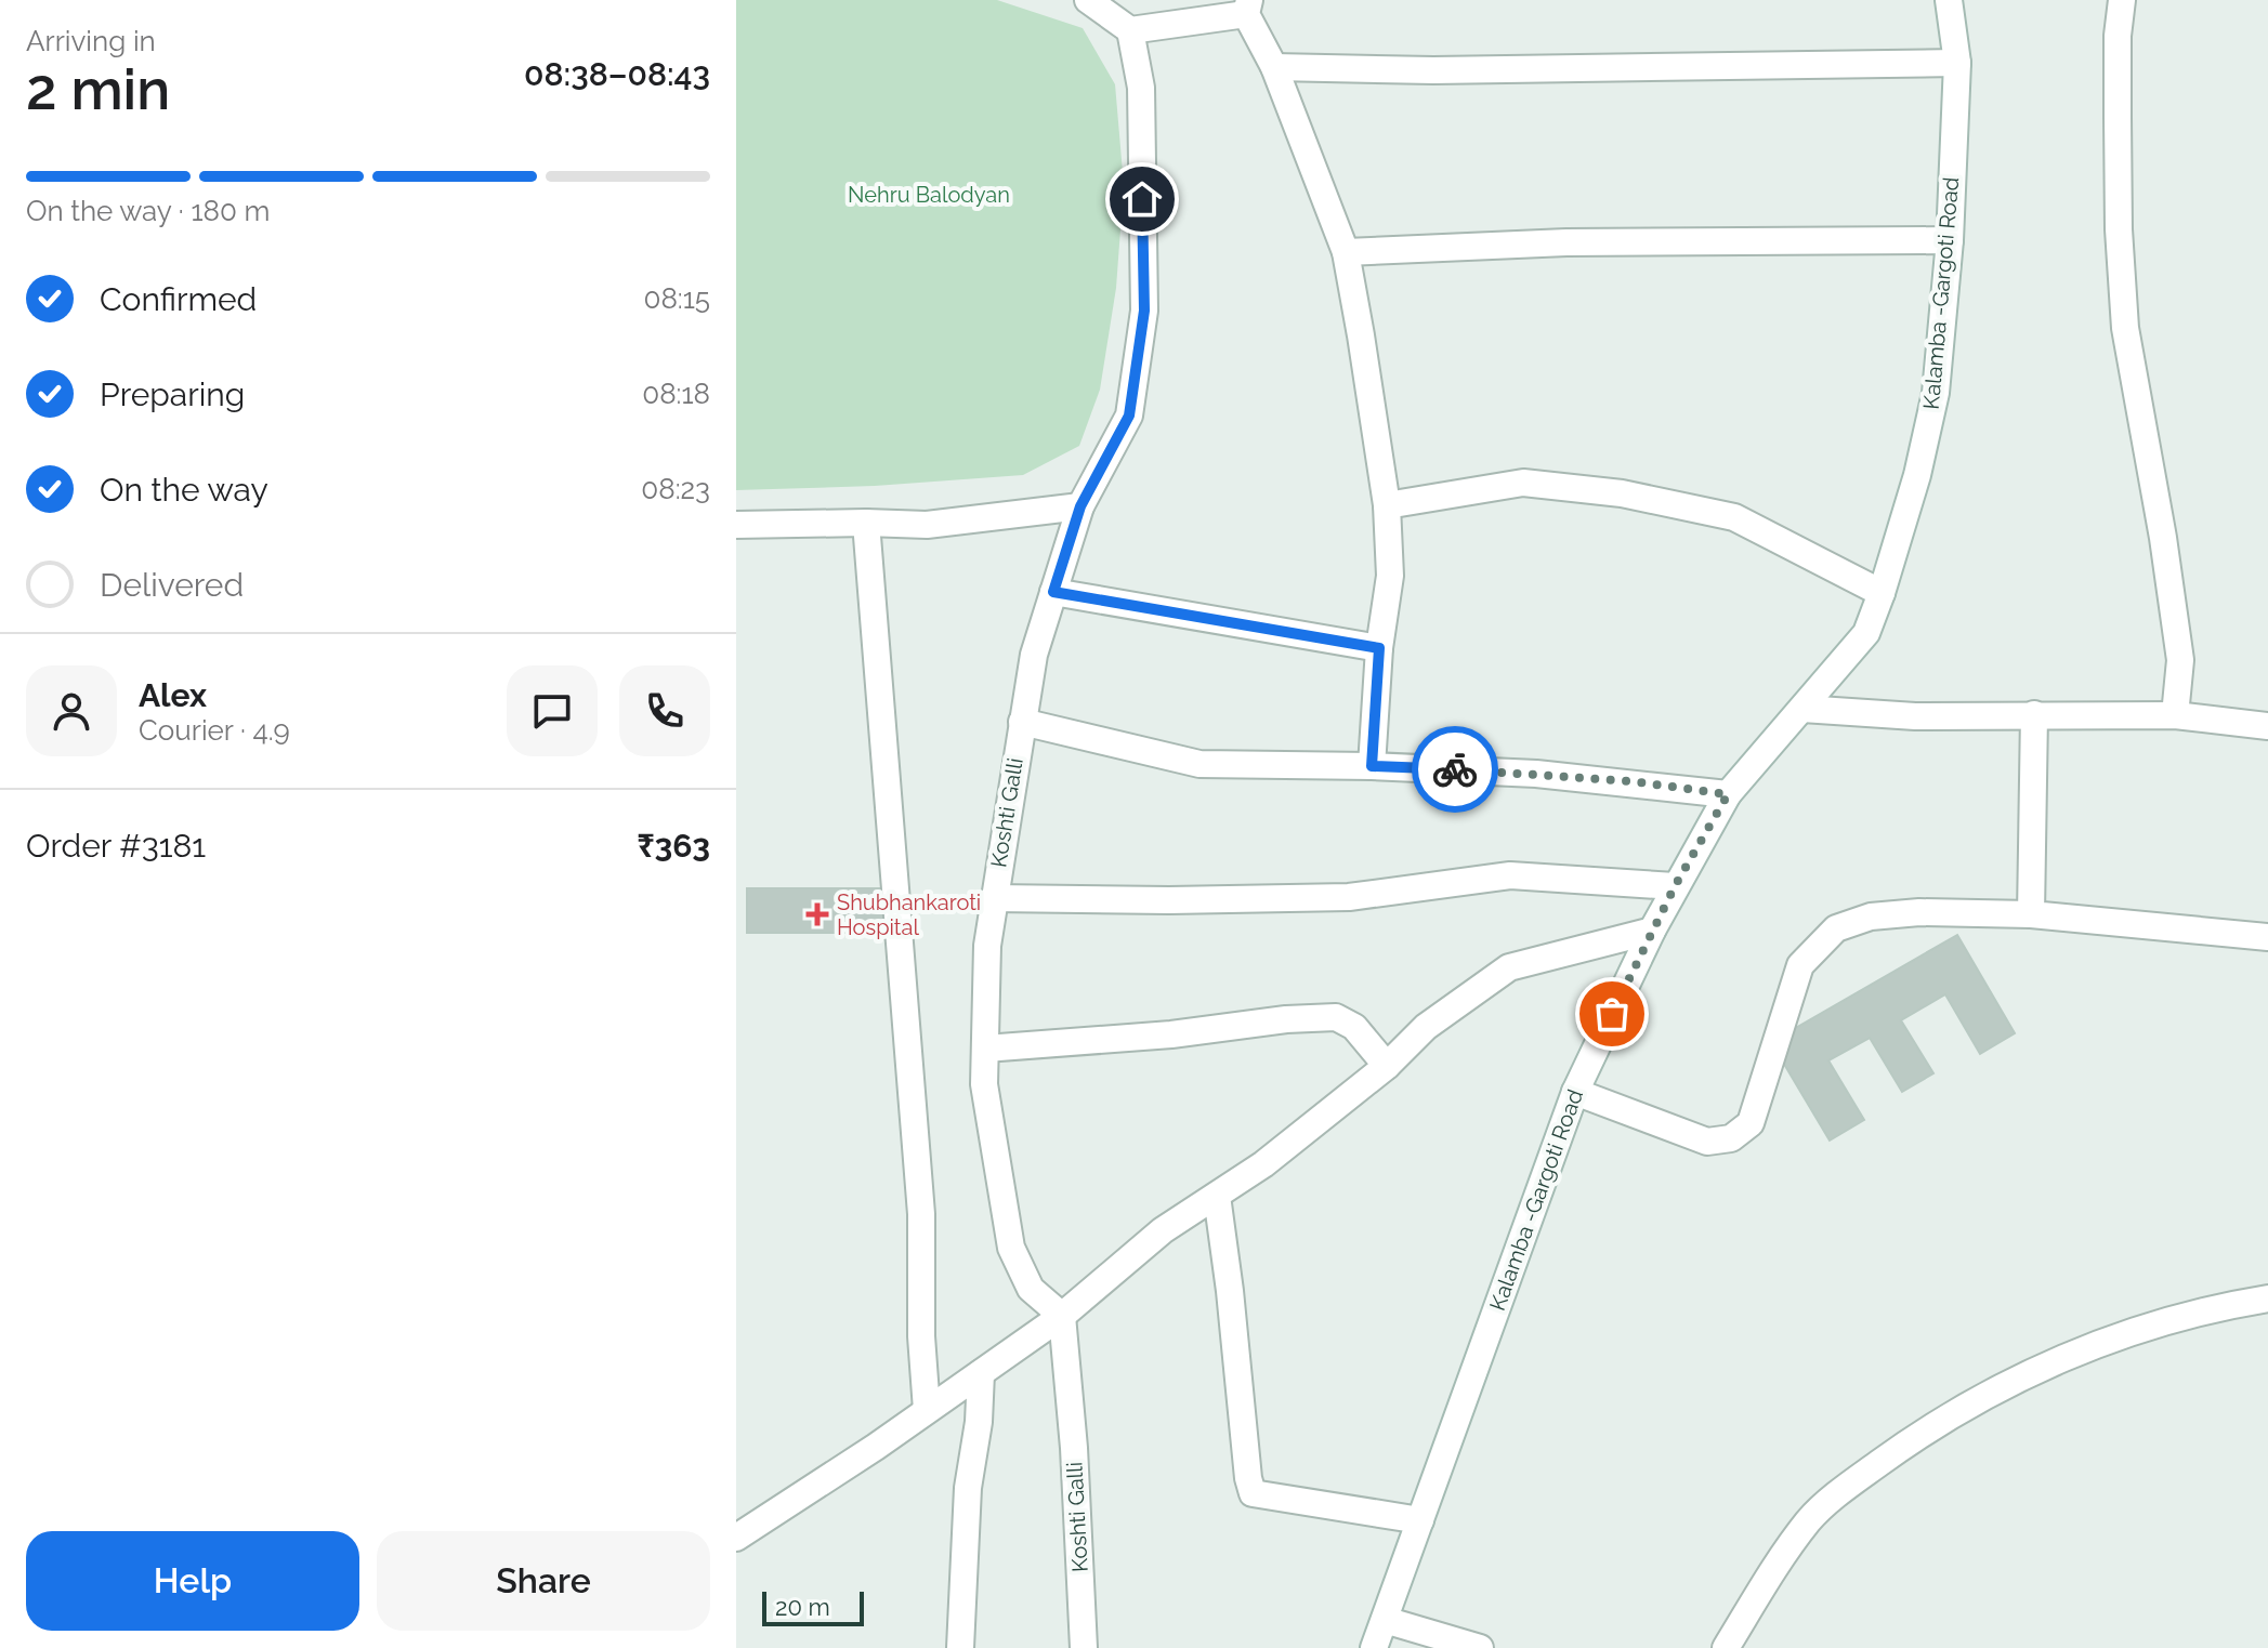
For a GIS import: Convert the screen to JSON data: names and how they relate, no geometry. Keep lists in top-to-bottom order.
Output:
{
  "streets": {
    "street": ["Kalamba -Gargoti Road", "Koshti Galli"]
  },
  "parks": ["Nehru Balodyan"],
  "places": {
    "health": ["Shubhankaroti Hospital"]
  },
  "scale_bar": "20 m",
  "page": {
    "heading": ["2 min", "Arriving in", "08:38–08:43"],
    "panel": [
      "Alex",
      "Courier · 4.9",
      "Order #3181",
      "₹363"
    ],
    "bar": "On the way · 180 m",
    "list": [
      ["Confirmed", "08:15"],
      ["Preparing", "08:18"],
      ["On the way", "08:23"],
      "Delivered"
    ],
    "buttons": ["Help", "Share"],
    "scale": "20 m"
  }
}
